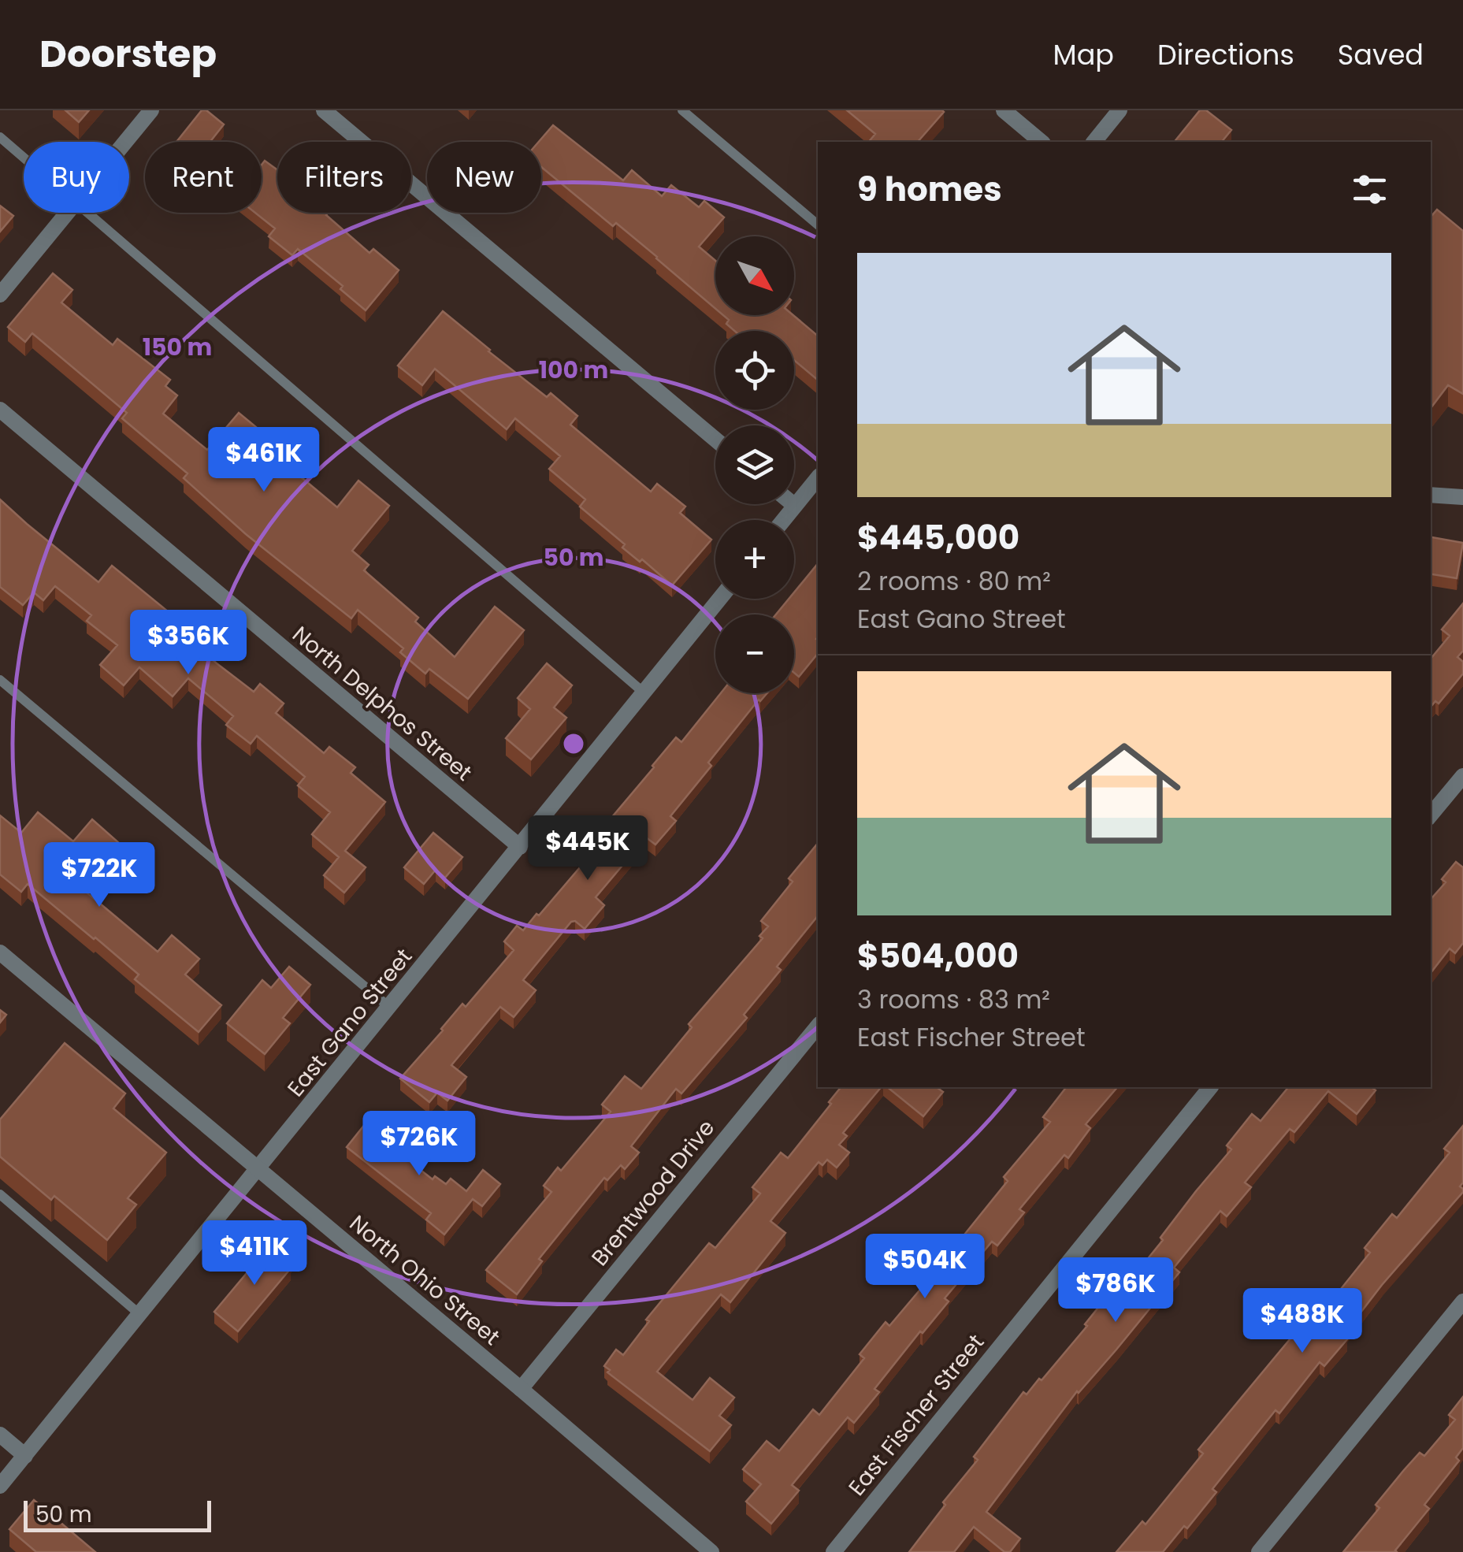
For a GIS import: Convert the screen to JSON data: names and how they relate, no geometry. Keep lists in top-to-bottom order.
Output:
{
  "streets": {
    "street": [
      "North Delphos Street",
      "East Gano Street",
      "Brentwood Drive",
      "North Ohio Street",
      "East Fischer Street"
    ]
  },
  "crossings": [
    ["North Delphos Street", "East Gano Street"],
    ["East Gano Street", "North Ohio Street"],
    ["Brentwood Drive", "North Ohio Street"]
  ],
  "scale_bar": "50 m",
  "north": "bottom right",
  "page": {
    "header": "Doorstep",
    "nav": ["Map", "Directions", "Saved"],
    "chip": [
      "Buy",
      "Rent",
      "Filters",
      "New"
    ],
    "heading": "9 homes",
    "map_buttons": ["+", "−"],
    "list": [
      {
        "name": "$445,000",
        "note": "2 rooms · 80 m² · East Gano Street"
      },
      {
        "name": "$504,000",
        "note": "3 rooms · 83 m² · East Fischer Street"
      }
    ],
    "price": [
      "$461K",
      "$356K",
      "$445K",
      "$722K",
      "$726K",
      "$411K",
      "$504K",
      "$786K",
      "$488K"
    ],
    "scale": "50 m"
  },
  "rings": ["150 m", "100 m", "50 m"]
}
